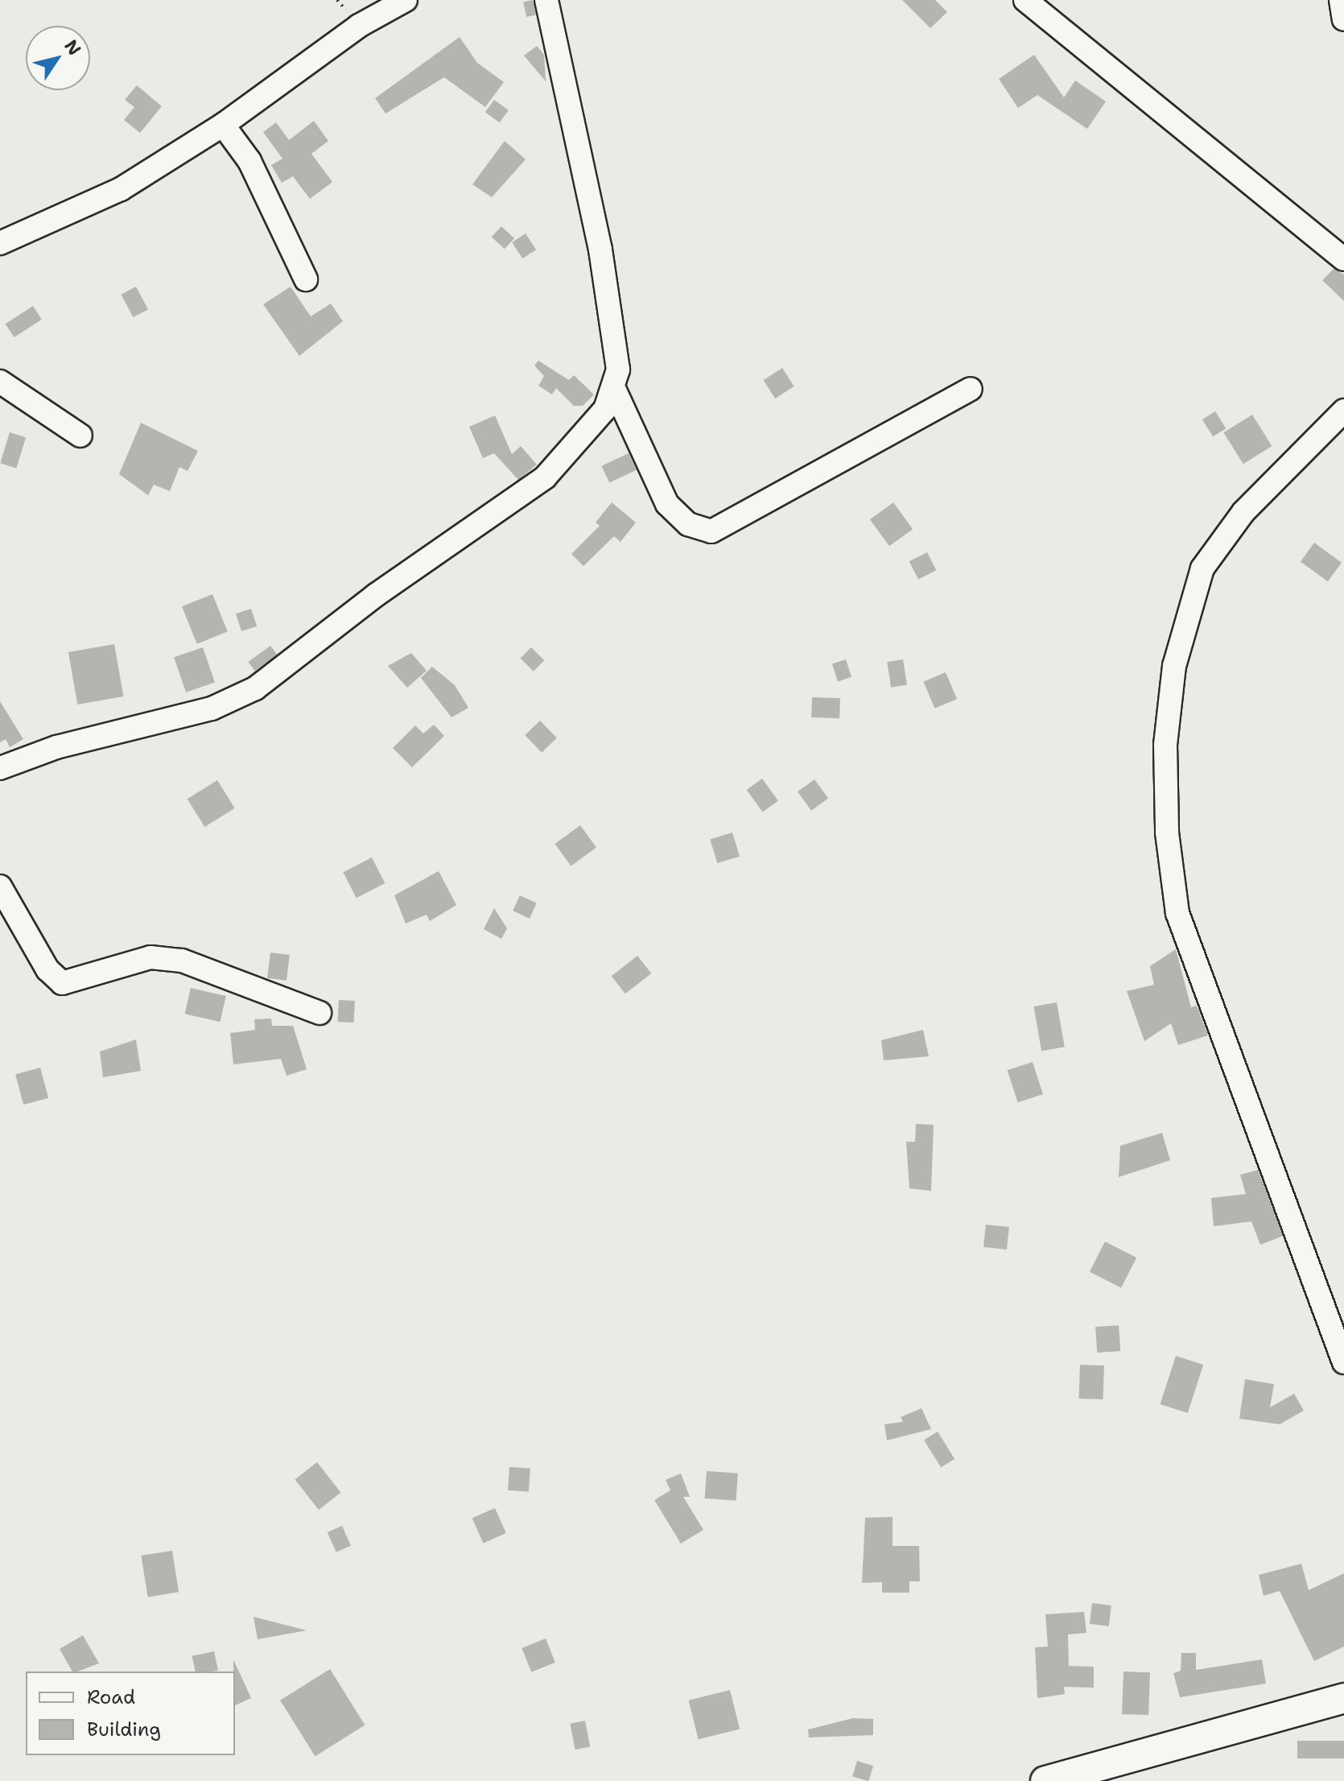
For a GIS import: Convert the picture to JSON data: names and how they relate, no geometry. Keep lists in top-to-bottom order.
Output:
{
  "legend": ["Road", "Building"],
  "north": "top right"
}
